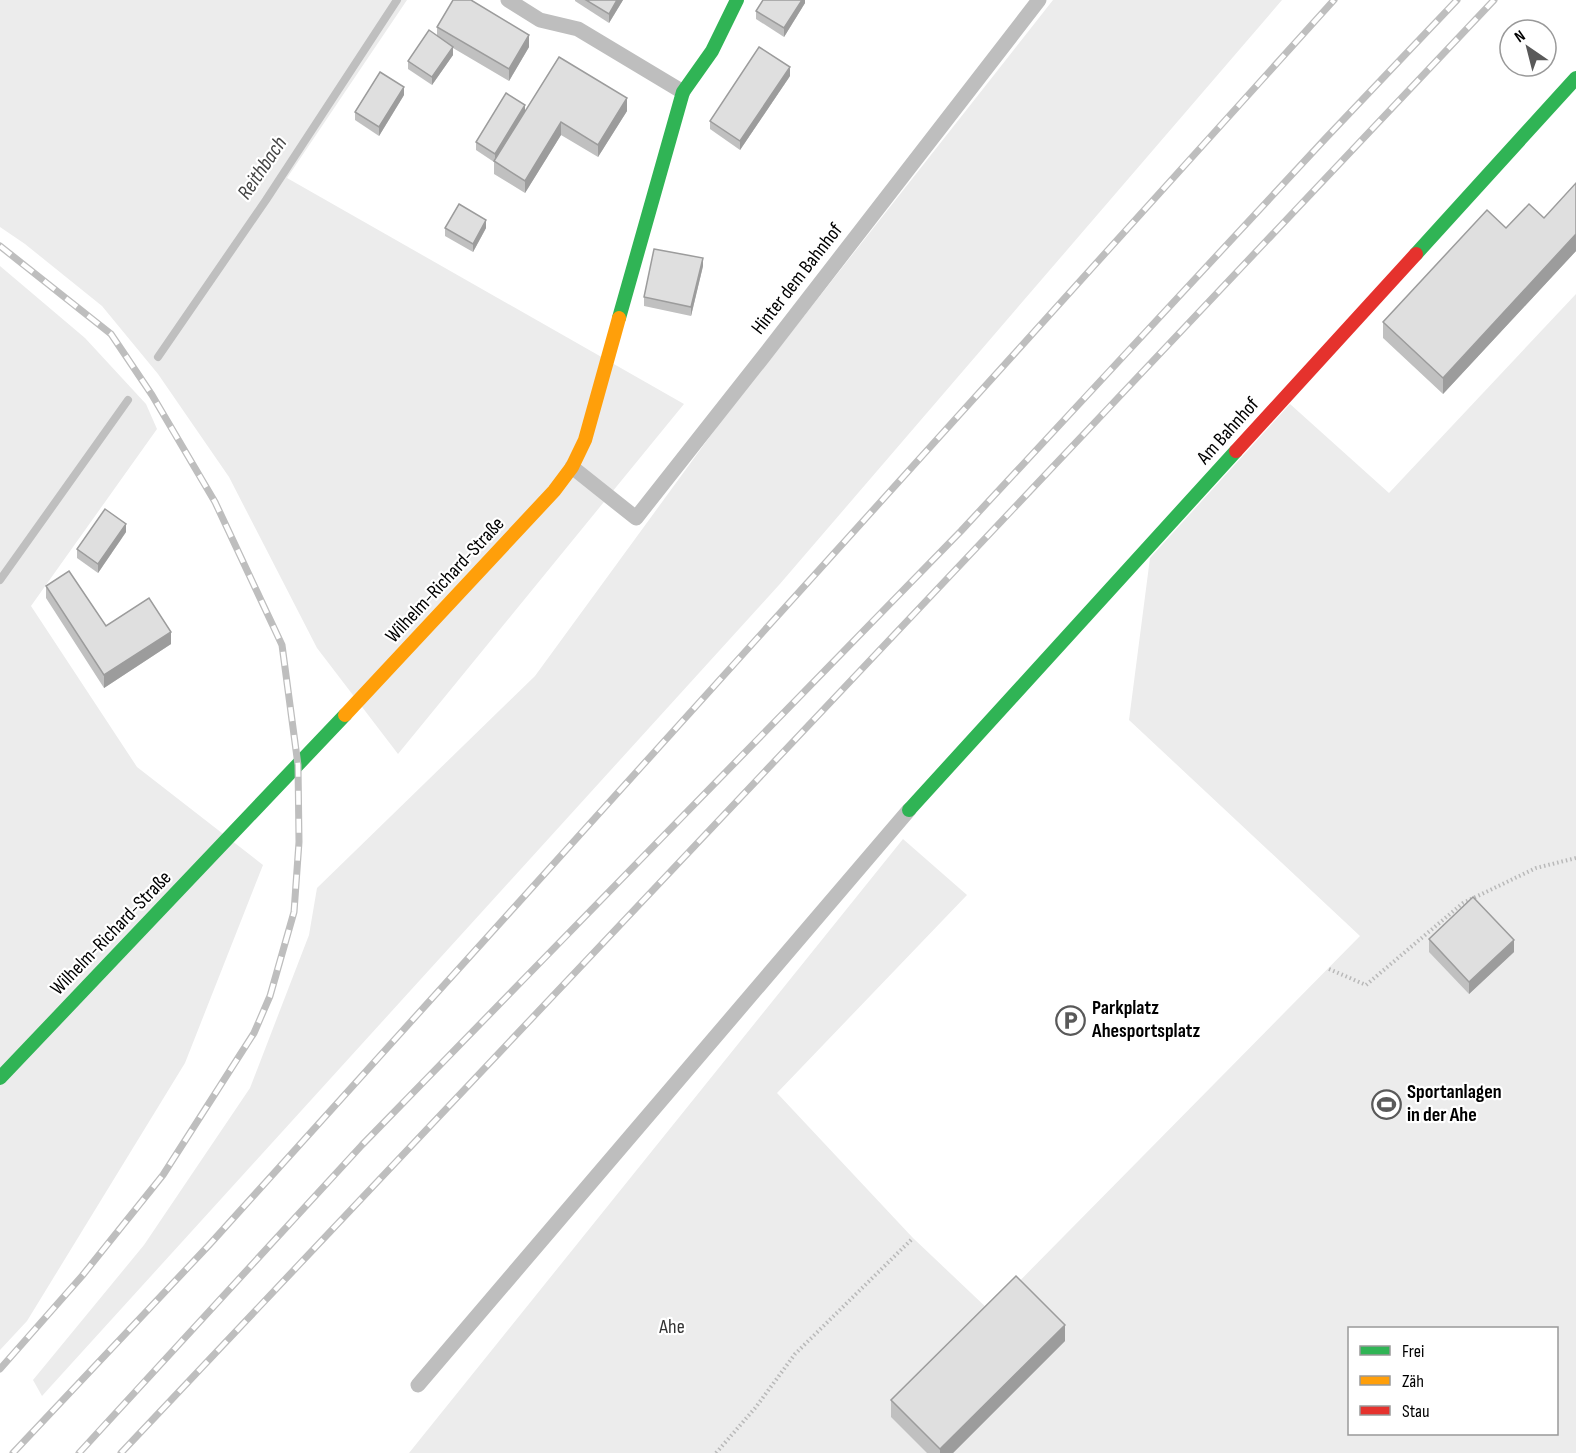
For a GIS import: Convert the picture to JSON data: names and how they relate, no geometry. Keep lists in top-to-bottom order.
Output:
{
  "streets": {
    "street": ["Am Bahnhof", "Wilhelm-Richard-Straße"],
    "lane": ["Hinter dem Bahnhof"]
  },
  "crossings": [
    ["Hinter dem Bahnhof", "Wilhelm-Richard-Straße"]
  ],
  "water": ["Reithbach"],
  "parks": ["Ahe"],
  "places": {
    "parking": ["Parkplatz Ahesportsplatz"],
    "sports": ["Sportanlagen in der Ahe"]
  },
  "legend": ["Frei", "Zäh", "Stau"],
  "north": "top left"
}
